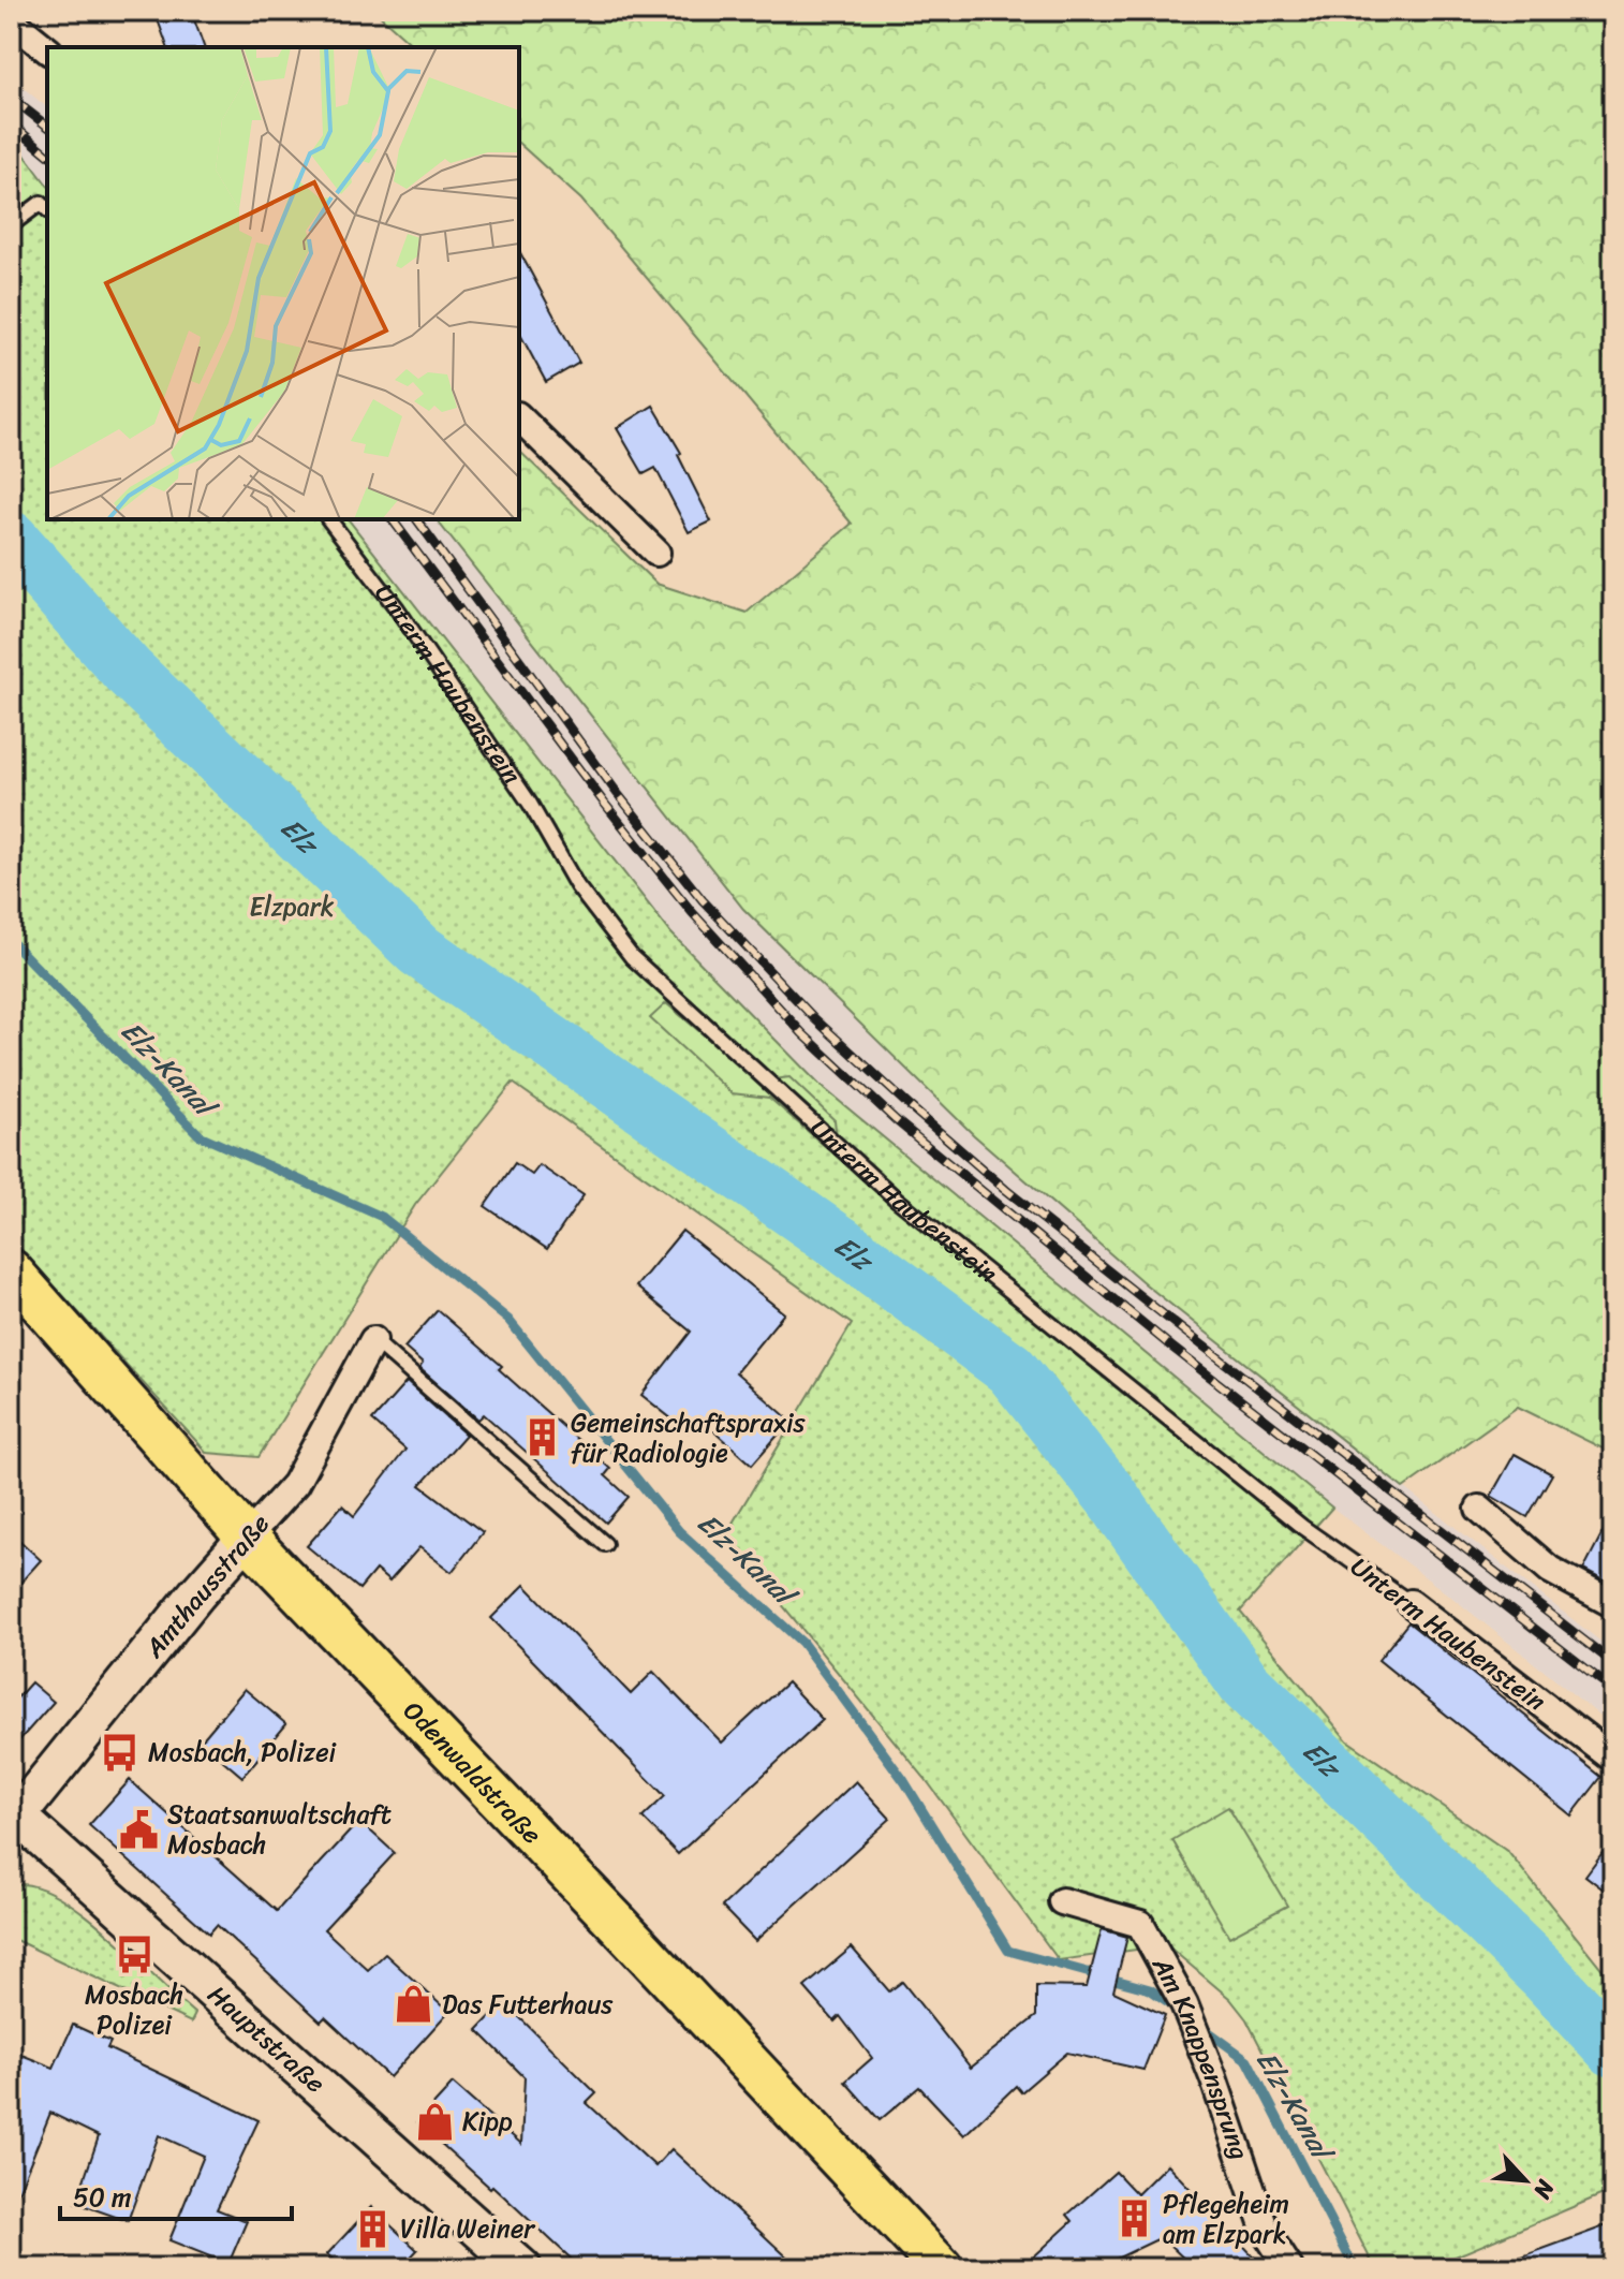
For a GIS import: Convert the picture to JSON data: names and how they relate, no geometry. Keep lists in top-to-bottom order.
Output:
{
  "streets": {
    "main road": ["Odenwaldstraße"],
    "street": [
      "Unterm Haubenstein",
      "Amthausstraße",
      "Hauptstraße",
      "Am Knappensprung"
    ]
  },
  "crossings": [
    ["Amthausstraße", "Odenwaldstraße"],
    ["Amthausstraße", "Hauptstraße"]
  ],
  "water": ["Elz", "Elz-Kanal"],
  "parks": ["Elzpark"],
  "places": {
    "building": ["Gemeinschaftspraxis für Radiologie", "Pflegeheim am Elzpark", "Villa Weiner"],
    "bus stop": ["Mosbach, Polizei", "Mosbach Polizei"],
    "public building": ["Staatsanwaltschaft Mosbach"],
    "shop": ["Das Futterhaus", "Kipp"]
  },
  "scale_bar": "50 m",
  "north": "bottom right"
}
